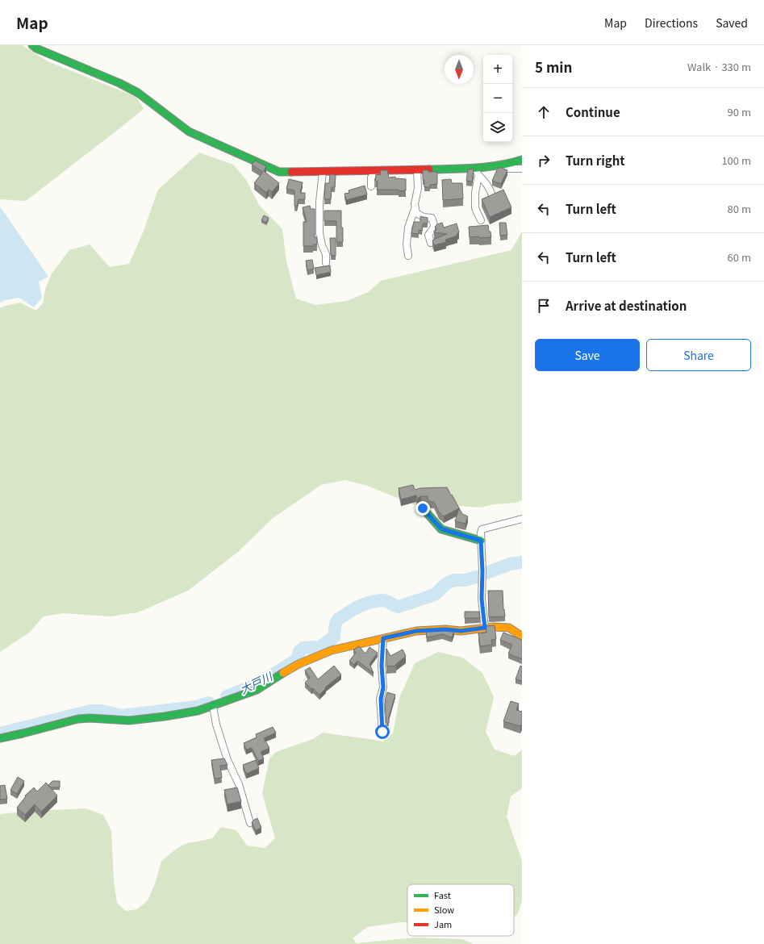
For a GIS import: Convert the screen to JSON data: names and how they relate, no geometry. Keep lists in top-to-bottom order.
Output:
{
  "water": ["大戸川"],
  "legend": ["Fast", "Slow", "Jam"],
  "north": "bottom",
  "page": {
    "header": "Map",
    "nav": ["Map", "Directions", "Saved"],
    "heading": ["5 min", "Walk · 330 m"],
    "map_buttons": ["+", "−"],
    "list": [
      ["Continue", "90 m"],
      ["Turn right", "100 m"],
      ["Turn left", "80 m"],
      ["Turn left", "60 m"],
      "Arrive at destination"
    ],
    "buttons": ["Save", "Share"]
  }
}
